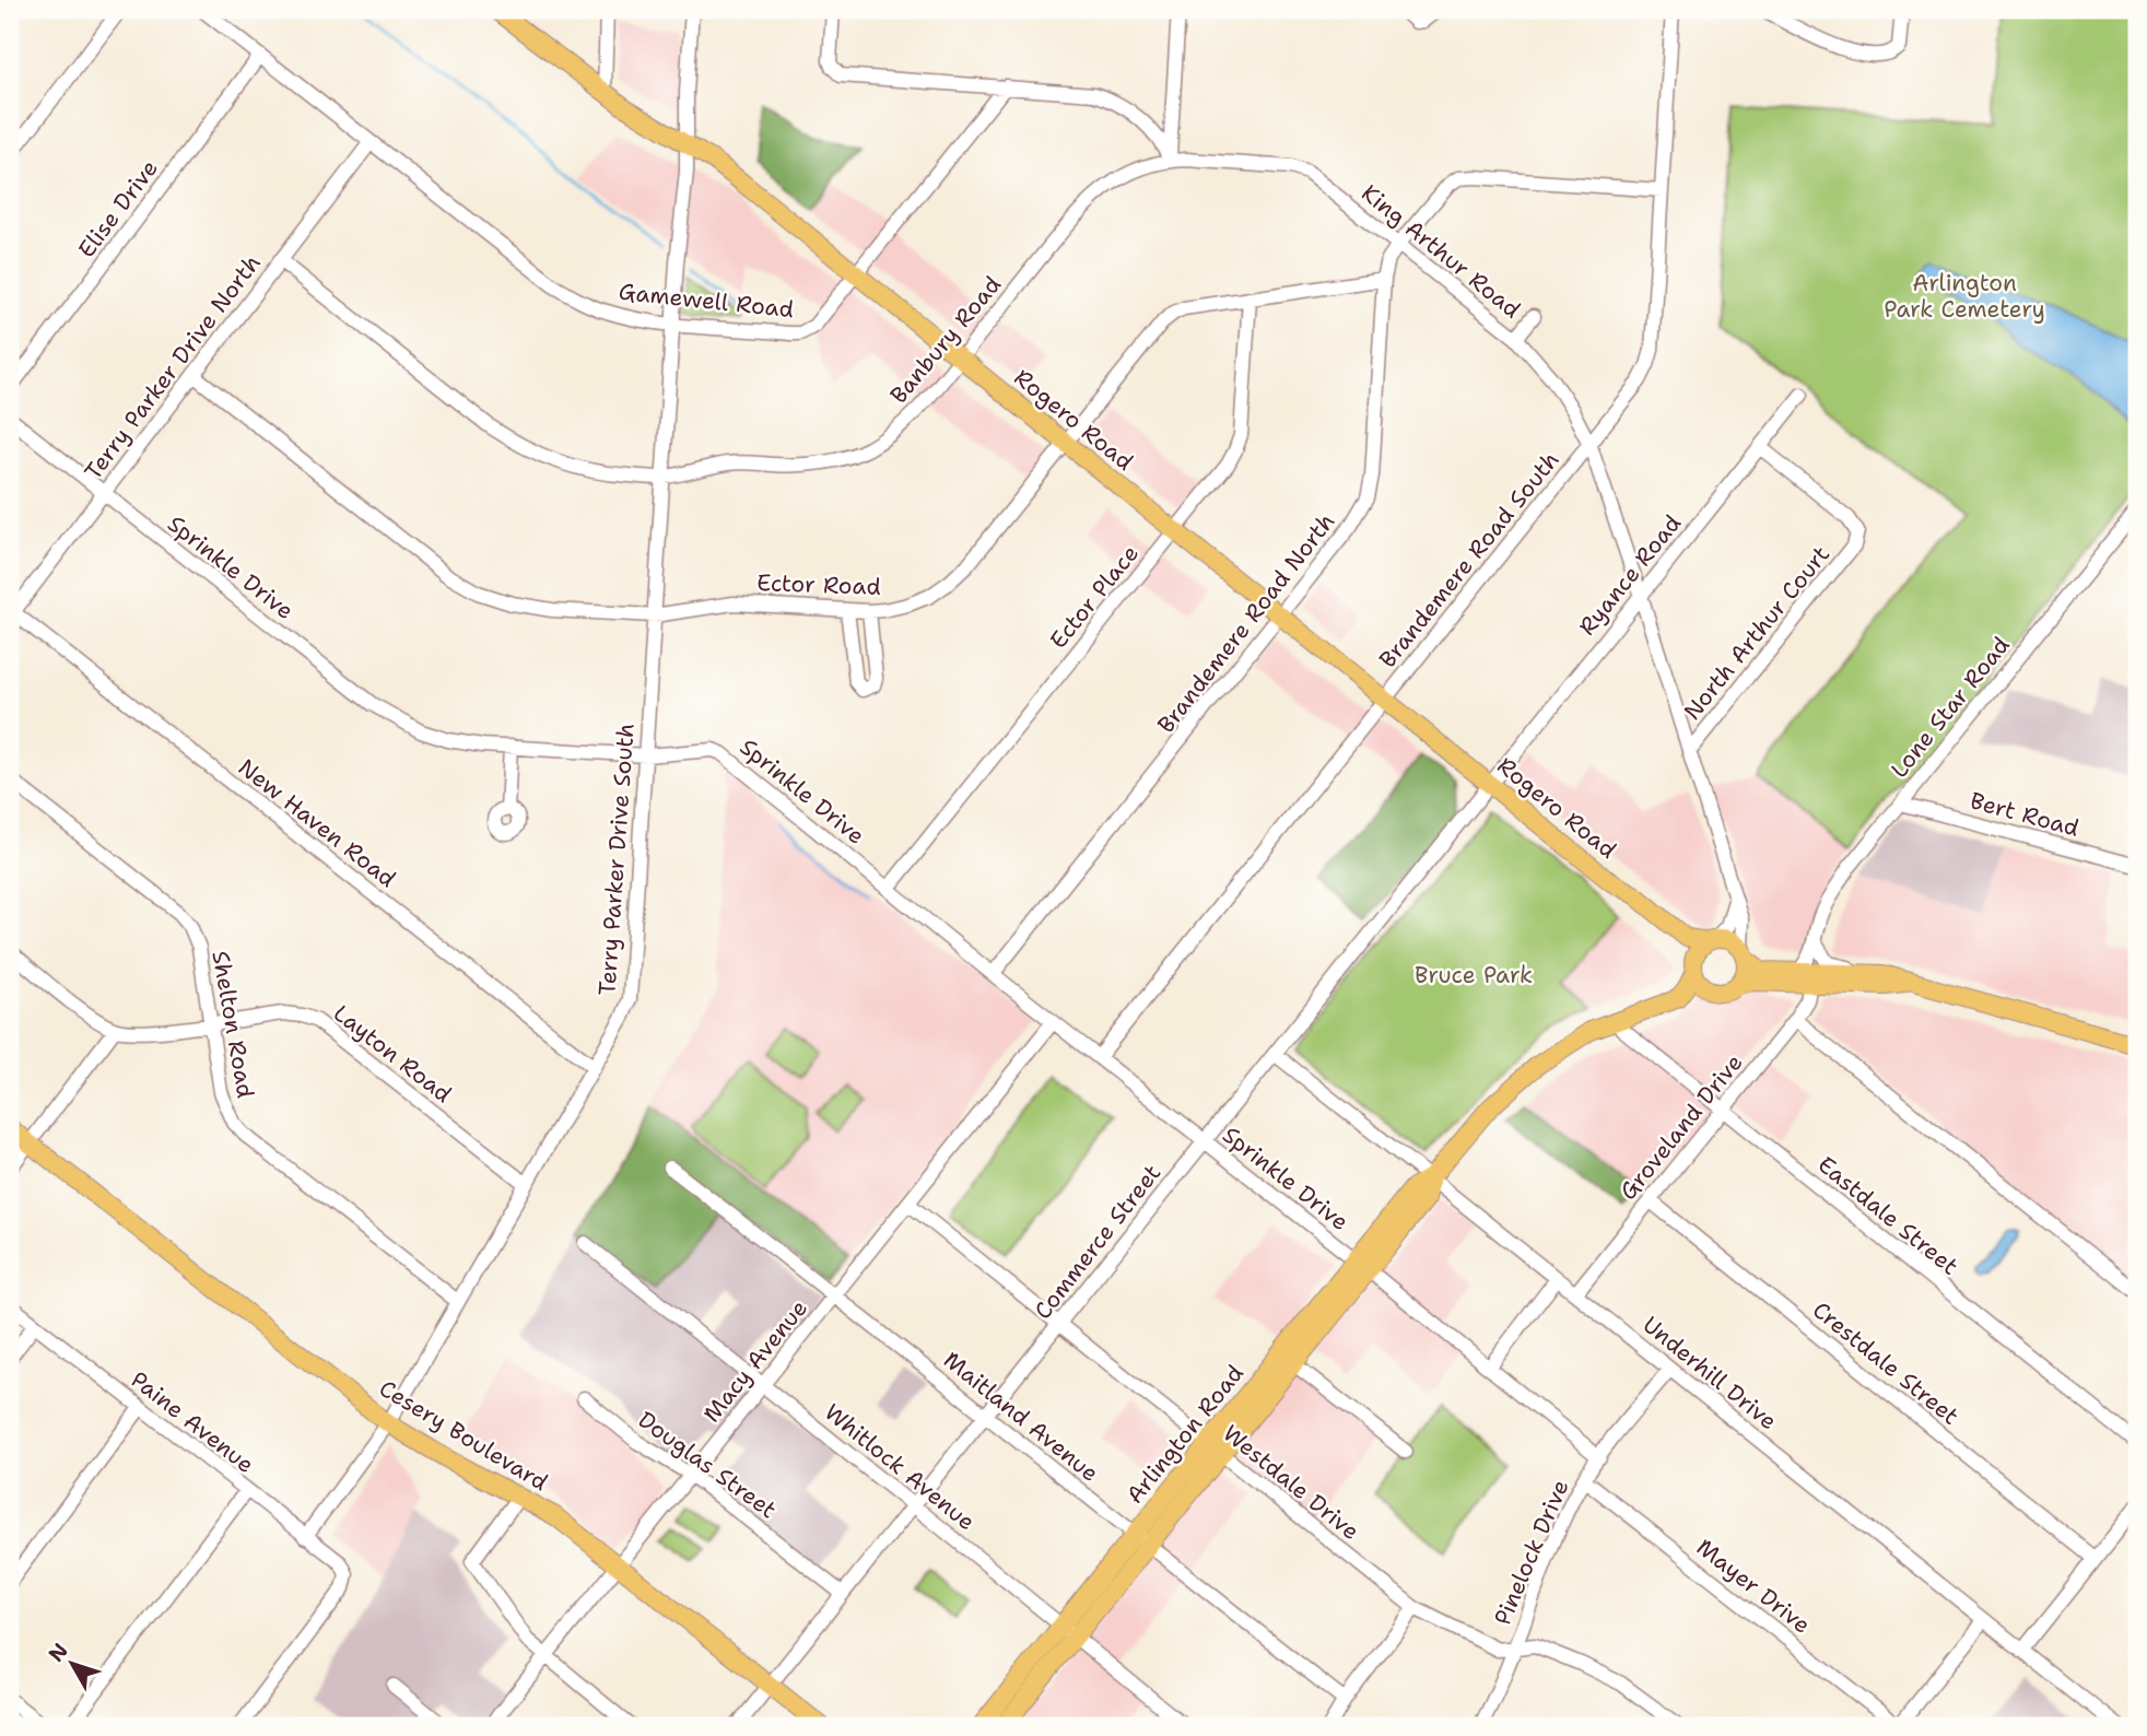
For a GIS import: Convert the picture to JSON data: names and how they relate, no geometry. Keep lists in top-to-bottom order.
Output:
{
  "streets": {
    "main road": ["Rogero Road", "Arlington Road", "Cesery Boulevard"],
    "street": [
      "Elise Drive",
      "King Arthur Road",
      "Gamewell Road",
      "Banbury Road",
      "Terry Parker Drive North",
      "Brandemere Road South",
      "Sprinkle Drive",
      "Ryance Road",
      "Ector Road",
      "Ector Place",
      "Brandemere Road North",
      "North Arthur Court",
      "Lone Star Road",
      "Bert Road",
      "New Haven Road",
      "Terry Parker Drive South",
      "Shelton Road",
      "Layton Road",
      "Groveland Drive",
      "Eastdale Street",
      "Commerce Street",
      "Macy Avenue",
      "Crestdale Street",
      "Underhill Drive",
      "Maitland Avenue",
      "Paine Avenue",
      "Douglas Street",
      "Whitlock Avenue",
      "Westdale Drive",
      "Pinelock Drive",
      "Mayer Drive"
    ]
  },
  "crossings": [
    ["Elise Drive", "Gamewell Road"],
    ["King Arthur Road", "Banbury Road"],
    ["King Arthur Road", "Rogero Road"],
    ["King Arthur Road", "Brandemere Road South"],
    ["King Arthur Road", "Ryance Road"],
    ["King Arthur Road", "Brandemere Road North"],
    ["King Arthur Road", "North Arthur Court"],
    ["King Arthur Road", "Arlington Road"],
    ["Gamewell Road", "Terry Parker Drive North"],
    ["Gamewell Road", "Rogero Road"],
    ["Gamewell Road", "Terry Parker Drive South"],
    ["Banbury Road", "Terry Parker Drive North"],
    ["Banbury Road", "Rogero Road"],
    ["Banbury Road", "Terry Parker Drive South"],
    ["Terry Parker Drive North", "Sprinkle Drive"],
    ["Terry Parker Drive North", "Ector Road"],
    ["Terry Parker Drive North", "New Haven Road"],
    ["Rogero Road", "Brandemere Road South"],
    ["Rogero Road", "Ryance Road"],
    ["Rogero Road", "Ector Road"],
    ["Rogero Road", "Ector Place"],
    ["Rogero Road", "Brandemere Road North"],
    ["Rogero Road", "Terry Parker Drive South"],
    ["Rogero Road", "Commerce Street"],
    ["Rogero Road", "Arlington Road"],
    ["Brandemere Road South", "Sprinkle Drive"],
    ["Brandemere Road South", "Brandemere Road North"],
    ["Sprinkle Drive", "Ector Place"],
    ["Sprinkle Drive", "Brandemere Road North"],
    ["Sprinkle Drive", "Terry Parker Drive South"],
    ["Sprinkle Drive", "Commerce Street"],
    ["Sprinkle Drive", "Macy Avenue"],
    ["Sprinkle Drive", "Arlington Road"],
    ["Ryance Road", "North Arthur Court"],
    ["Ryance Road", "Commerce Street"],
    ["Ector Road", "Ector Place"],
    ["Ector Road", "Brandemere Road North"],
    ["Ector Road", "Terry Parker Drive South"],
    ["Lone Star Road", "Bert Road"],
    ["Lone Star Road", "Groveland Drive"],
    ["New Haven Road", "Terry Parker Drive South"],
    ["Terry Parker Drive South", "Shelton Road"],
    ["Terry Parker Drive South", "Layton Road"],
    ["Terry Parker Drive South", "Paine Avenue"],
    ["Terry Parker Drive South", "Cesery Boulevard"],
    ["Shelton Road", "Layton Road"],
    ["Groveland Drive", "Eastdale Street"],
    ["Groveland Drive", "Crestdale Street"],
    ["Groveland Drive", "Underhill Drive"],
    ["Eastdale Street", "Arlington Road"],
    ["Commerce Street", "Underhill Drive"],
    ["Commerce Street", "Maitland Avenue"],
    ["Commerce Street", "Cesery Boulevard"],
    ["Commerce Street", "Douglas Street"],
    ["Commerce Street", "Whitlock Avenue"],
    ["Commerce Street", "Westdale Drive"],
    ["Macy Avenue", "Maitland Avenue"],
    ["Macy Avenue", "Cesery Boulevard"],
    ["Macy Avenue", "Douglas Street"],
    ["Macy Avenue", "Whitlock Avenue"],
    ["Macy Avenue", "Westdale Drive"],
    ["Underhill Drive", "Arlington Road"],
    ["Underhill Drive", "Pinelock Drive"],
    ["Maitland Avenue", "Arlington Road"],
    ["Arlington Road", "Whitlock Avenue"],
    ["Arlington Road", "Westdale Drive"],
    ["Westdale Drive", "Pinelock Drive"],
    ["Pinelock Drive", "Mayer Drive"]
  ],
  "parks": ["Arlington Park Cemetery", "Bruce Park"],
  "north": "top left"
}
